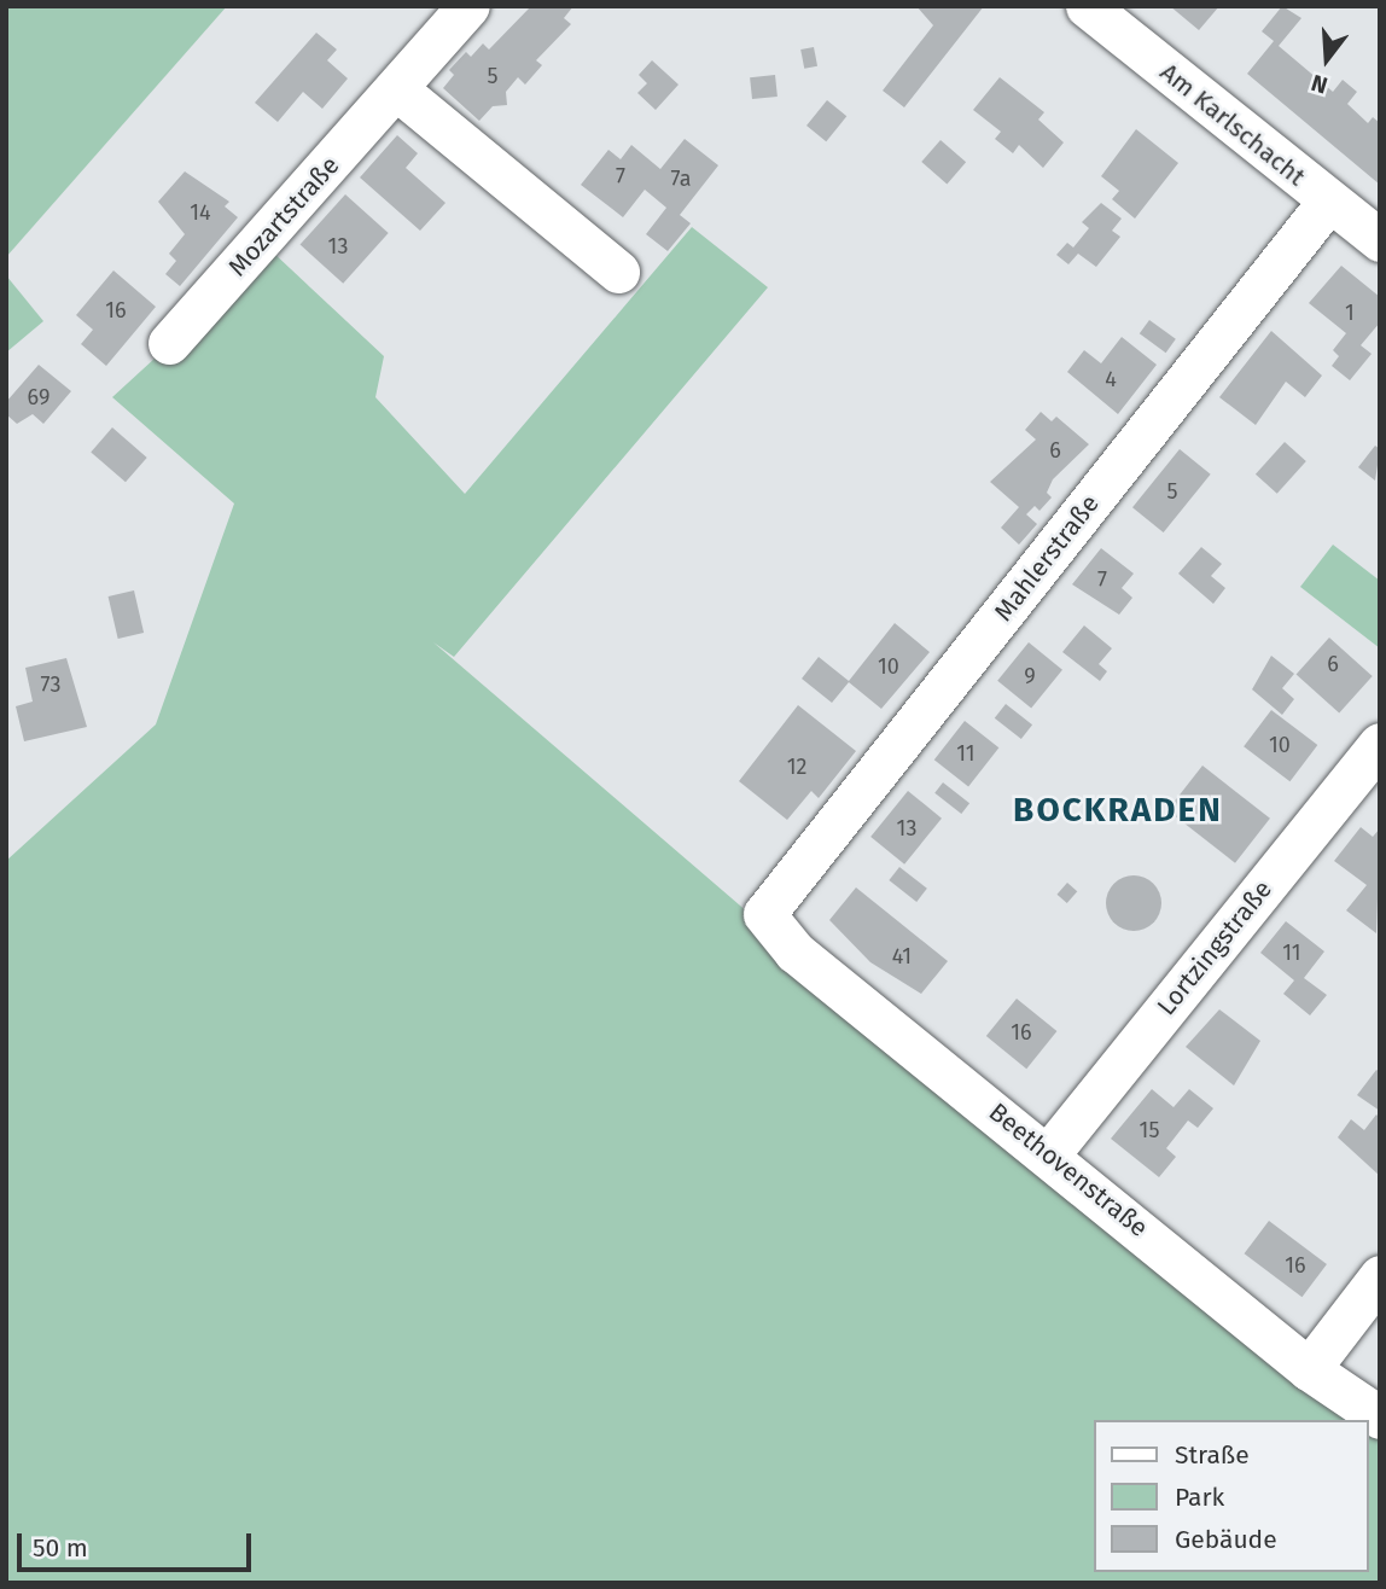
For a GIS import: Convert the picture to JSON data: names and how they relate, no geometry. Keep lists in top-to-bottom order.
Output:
{
  "streets": {
    "street": [
      "Am Karlschacht",
      "Mozartstraße",
      "Mahlerstraße",
      "Lortzingstraße",
      "Beethovenstraße"
    ]
  },
  "crossings": [
    ["Am Karlschacht", "Mahlerstraße"],
    ["Mahlerstraße", "Beethovenstraße"],
    ["Lortzingstraße", "Beethovenstraße"]
  ],
  "districts": ["BOCKRADEN"],
  "house_numbers": [
    "5",
    "7",
    "7a",
    "14",
    "13",
    "16",
    "1",
    "4",
    "69",
    "6",
    "5",
    "7",
    "6",
    "10",
    "9",
    "73",
    "10",
    "11",
    "12",
    "13",
    "11",
    "41",
    "16",
    "15",
    "16"
  ],
  "legend": ["Straße", "Park", "Gebäude"],
  "scale_bar": "50 m",
  "north": "bottom"
}
